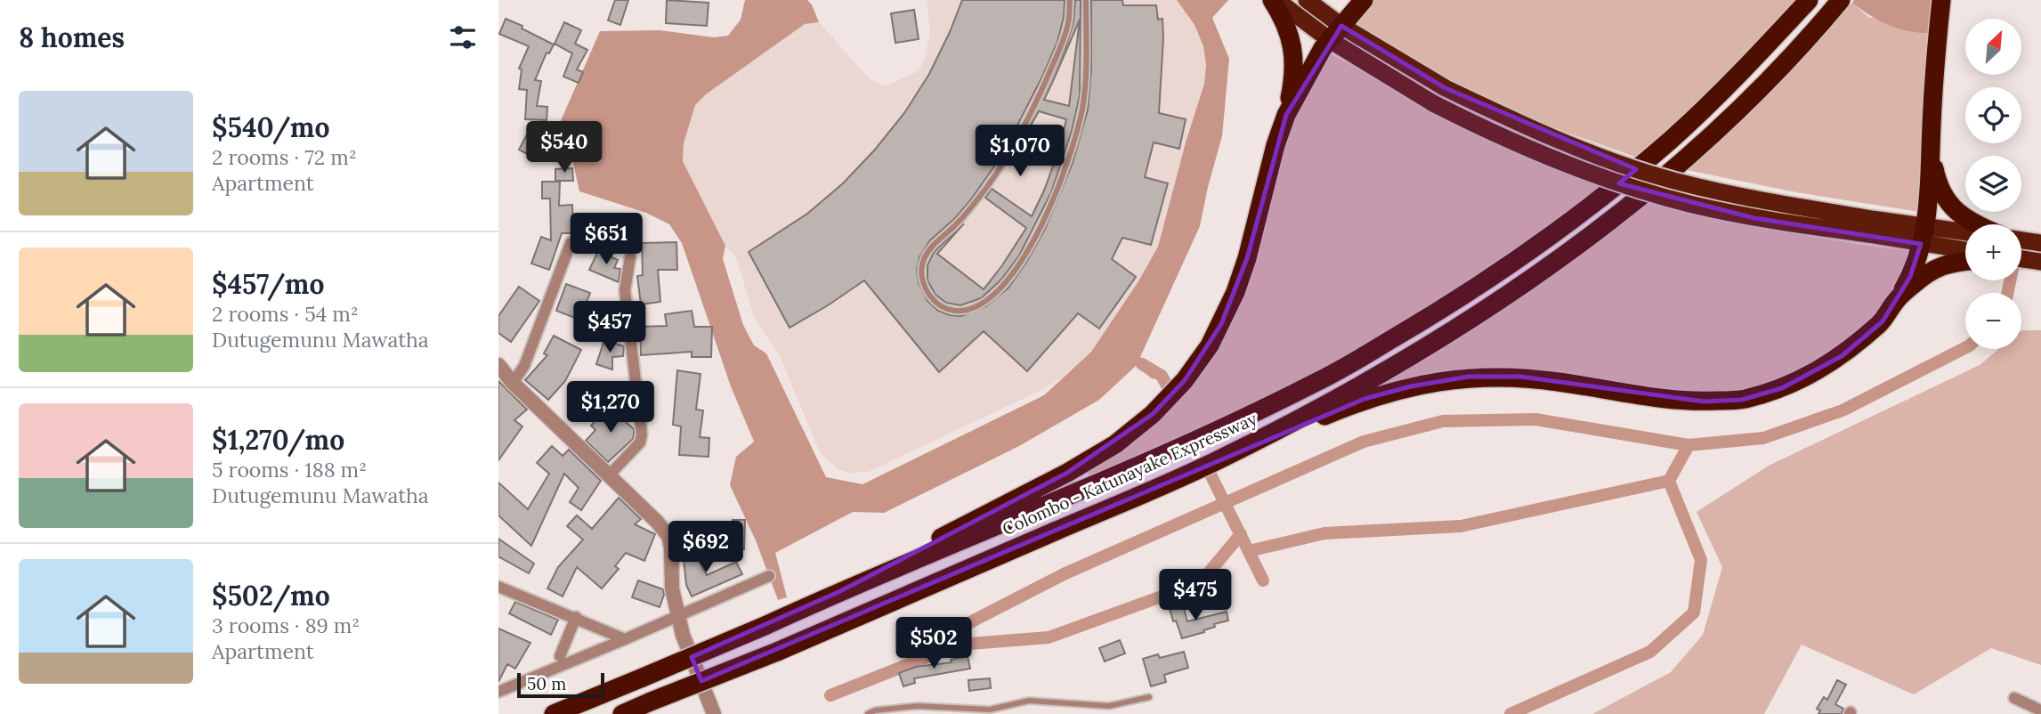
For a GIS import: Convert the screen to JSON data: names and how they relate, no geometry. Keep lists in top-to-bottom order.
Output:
{
  "streets": {
    "highway": ["Colombo - Katunayake Expressway"]
  },
  "scale_bar": "50 m",
  "north": "top right",
  "page": {
    "heading": "8 homes",
    "map_buttons": ["+", "−"],
    "list": [
      {
        "name": "$540/mo",
        "note": "2 rooms · 72 m² · Apartment"
      },
      {
        "name": "$457/mo",
        "note": "2 rooms · 54 m² · Dutugemunu Mawatha"
      },
      {
        "name": "$1,270/mo",
        "note": "5 rooms · 188 m² · Dutugemunu Mawatha"
      },
      {
        "name": "$502/mo",
        "note": "3 rooms · 89 m² · Apartment"
      }
    ],
    "price": [
      "$540",
      "$1,070",
      "$651",
      "$457",
      "$1,270",
      "$692",
      "$475",
      "$502"
    ],
    "scale": "50 m"
  }
}
